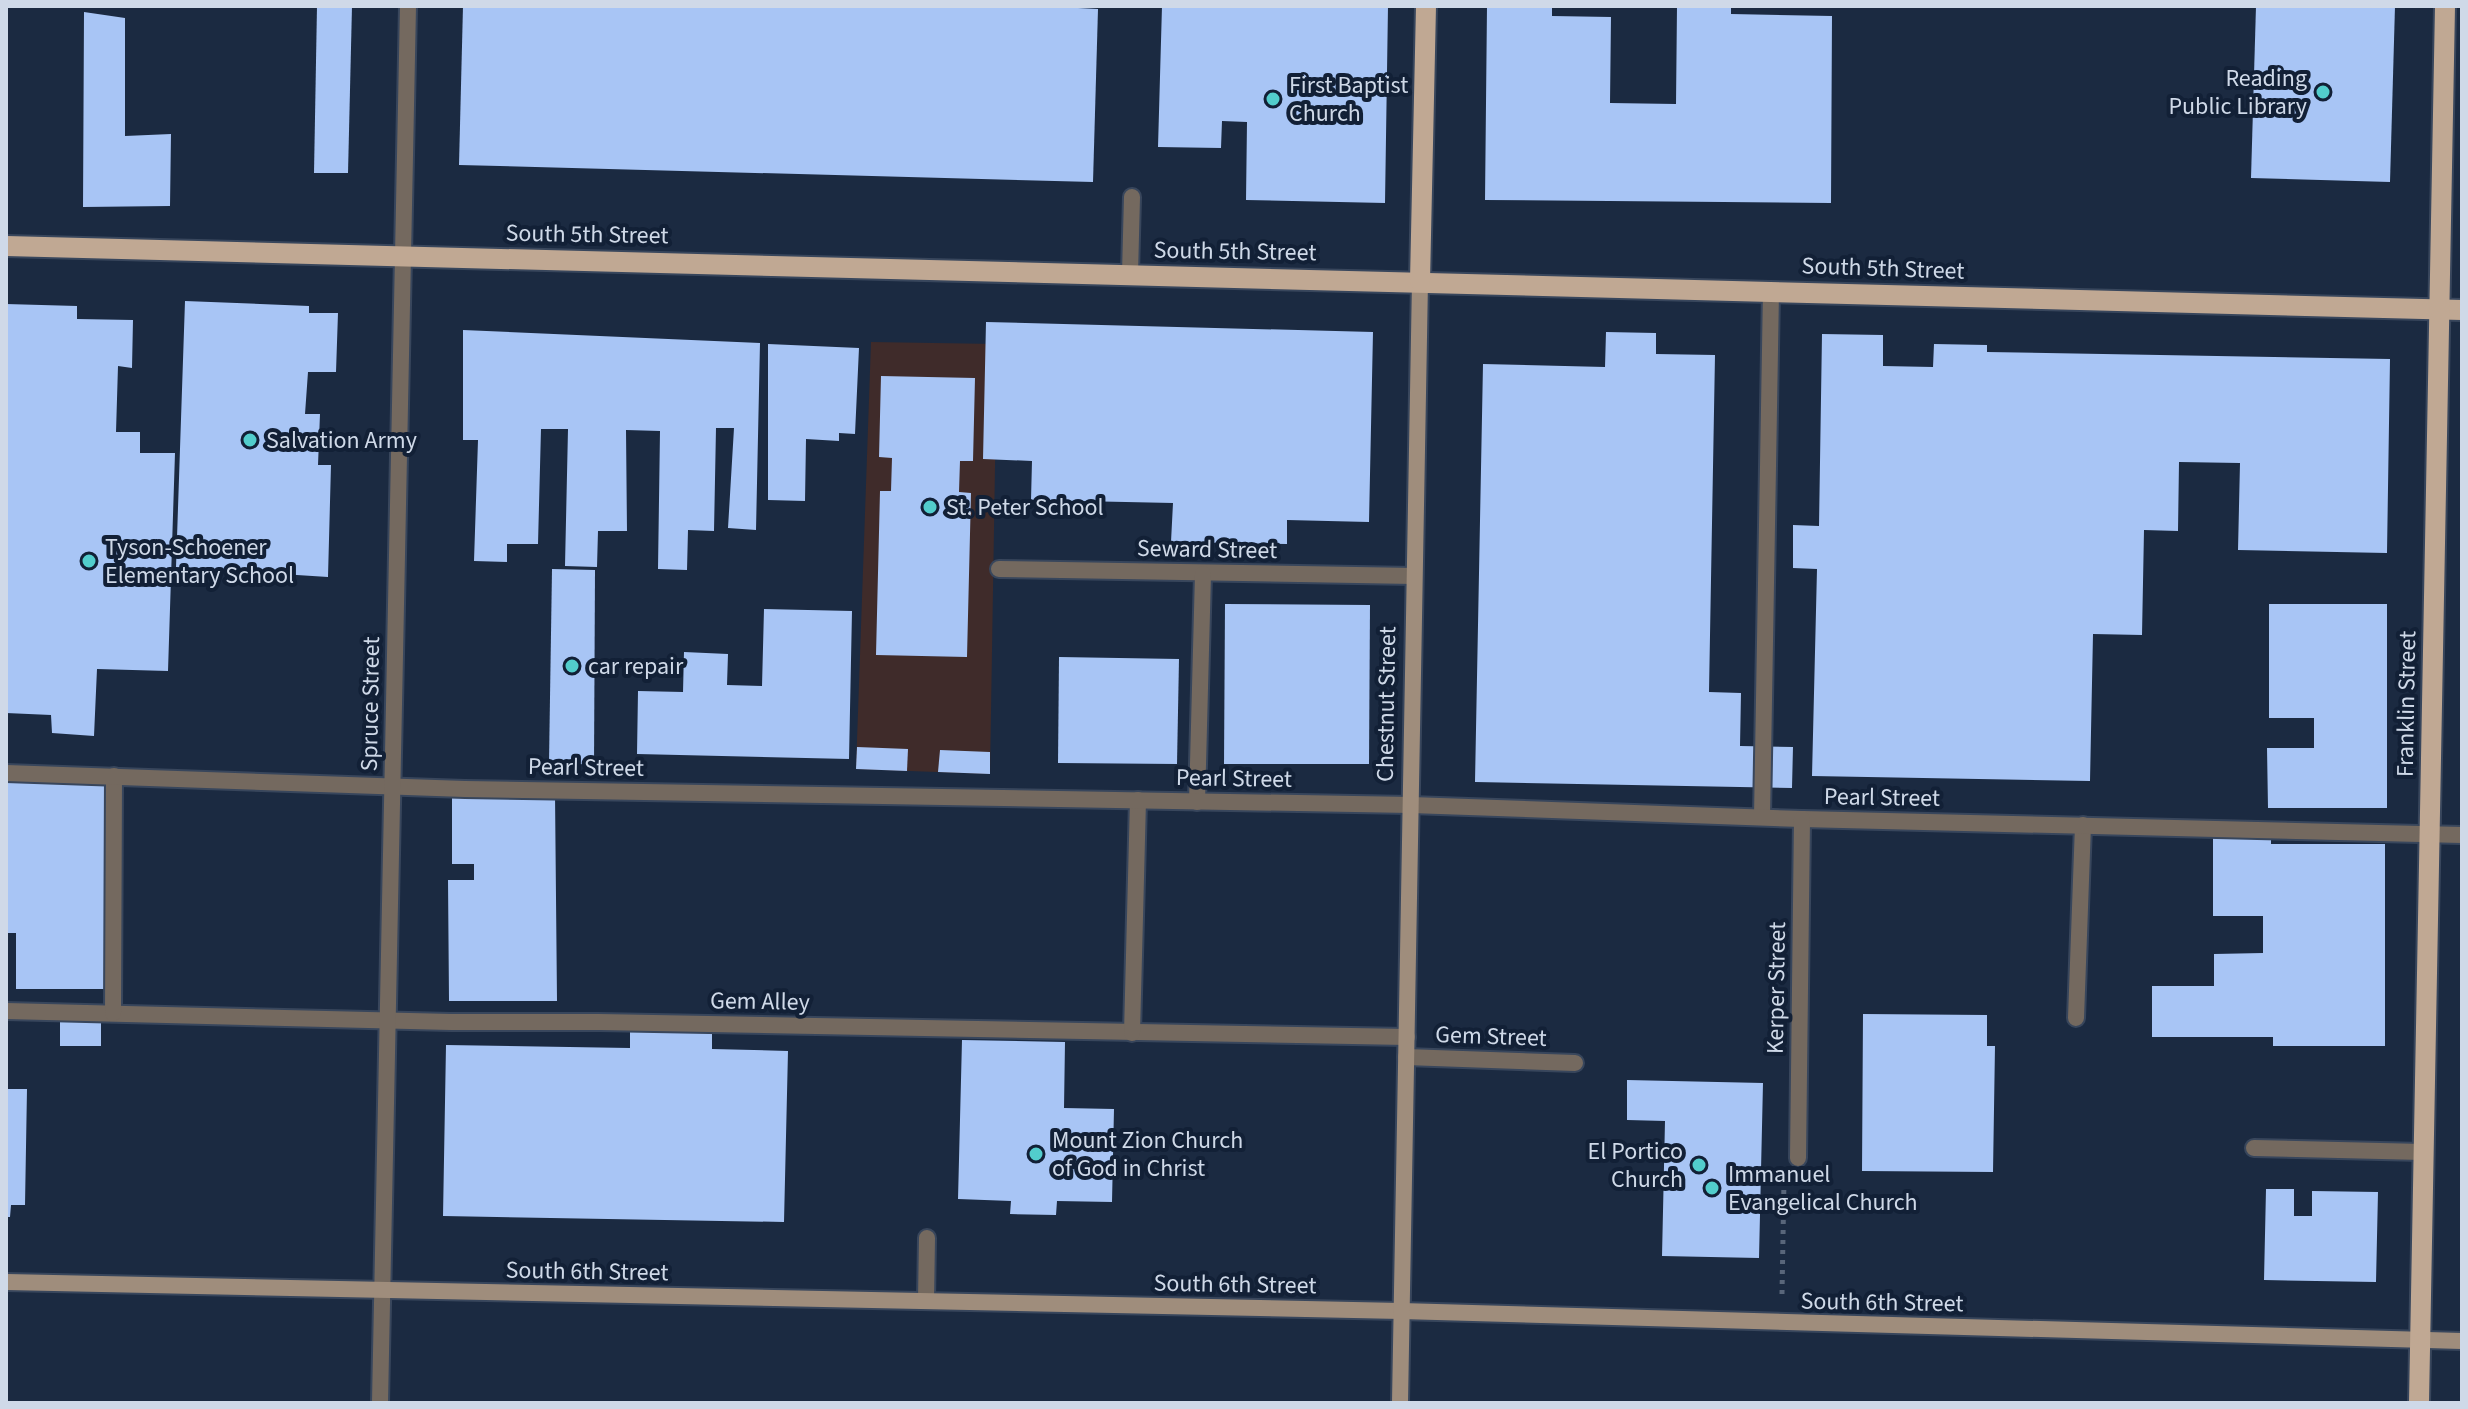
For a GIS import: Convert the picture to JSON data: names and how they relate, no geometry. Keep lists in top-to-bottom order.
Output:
{
  "streets": {
    "main road": ["South 5th Street", "Chestnut Street", "Franklin Street"],
    "street": [
      "Seward Street",
      "Spruce Street",
      "Pearl Street",
      "Kerper Street",
      "Gem Alley",
      "Gem Street",
      "South 6th Street"
    ]
  },
  "crossings": [
    ["South 5th Street", "Spruce Street"],
    ["South 5th Street", "Chestnut Street"],
    ["South 5th Street", "Franklin Street"],
    ["Seward Street", "Chestnut Street"],
    ["Spruce Street", "Pearl Street"],
    ["Spruce Street", "Gem Alley"],
    ["Spruce Street", "South 6th Street"],
    ["Chestnut Street", "Pearl Street"],
    ["Chestnut Street", "Gem Alley"],
    ["Chestnut Street", "Gem Street"],
    ["Chestnut Street", "South 6th Street"],
    ["Franklin Street", "Pearl Street"],
    ["Franklin Street", "South 6th Street"],
    ["Pearl Street", "Kerper Street"]
  ],
  "places": [
    "Reading Public Library",
    "First Baptist Church",
    "Salvation Army",
    "St. Peter School",
    "Tyson-Schoener Elementary School",
    "car repair",
    "Mount Zion Church of God in Christ",
    "El Portico Church",
    "Immanuel Evangelical Church"
  ]
}
